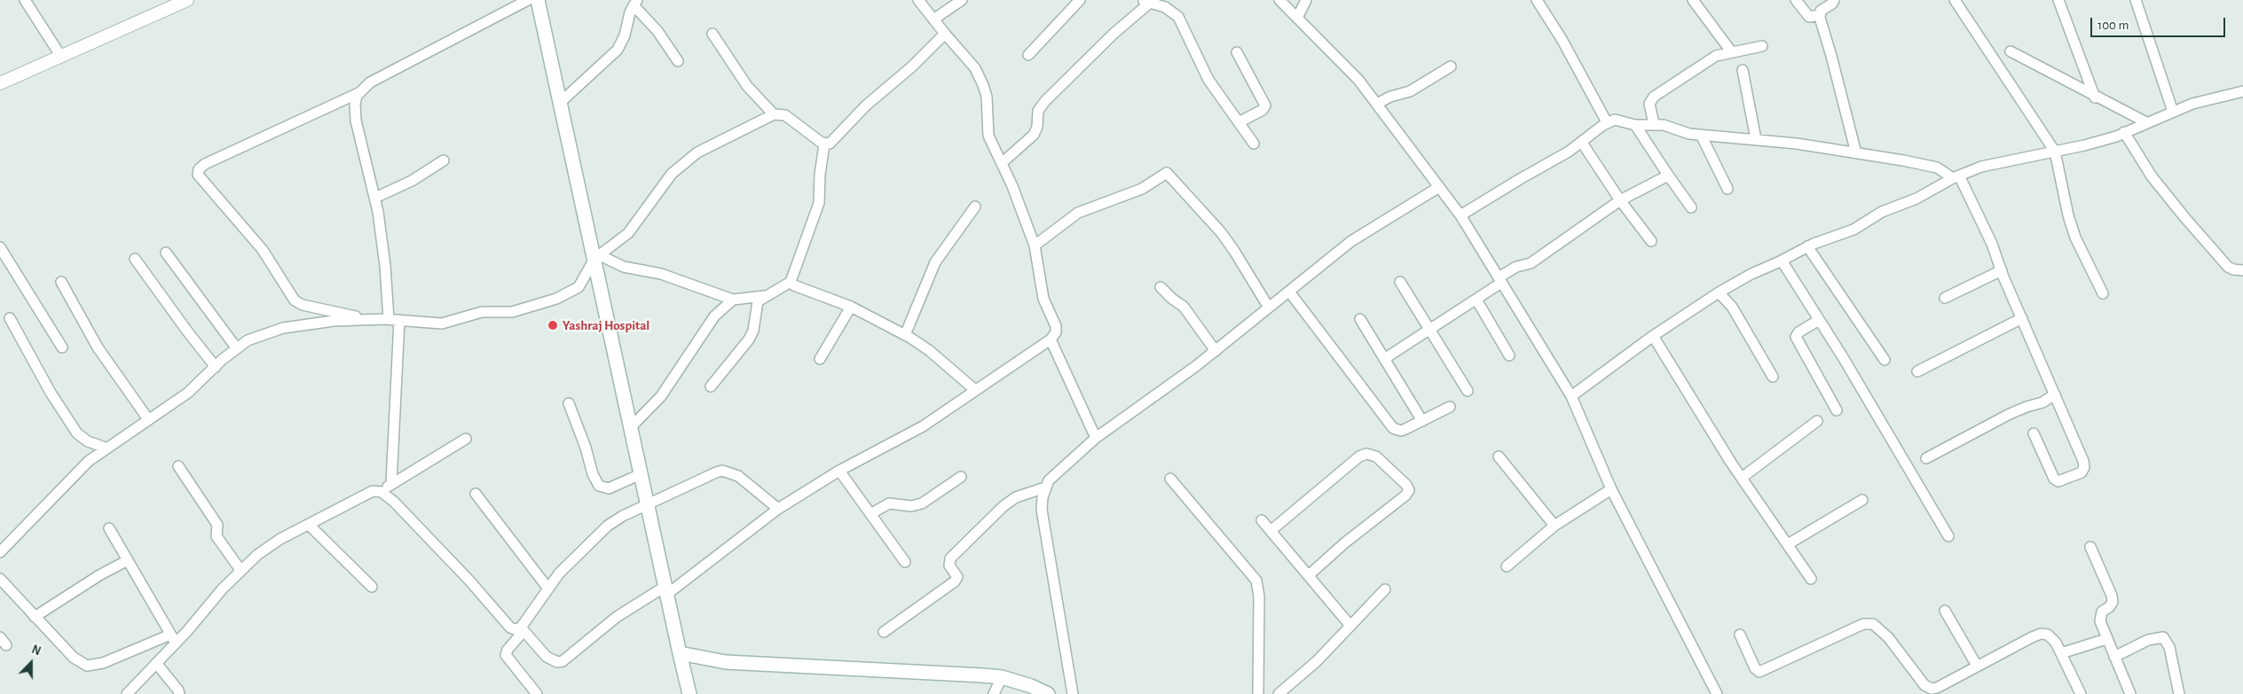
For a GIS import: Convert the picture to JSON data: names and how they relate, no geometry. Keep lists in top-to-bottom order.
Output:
{
  "places": ["Yashraj Hospital"],
  "scale_bar": "100 m",
  "north": "top"
}
